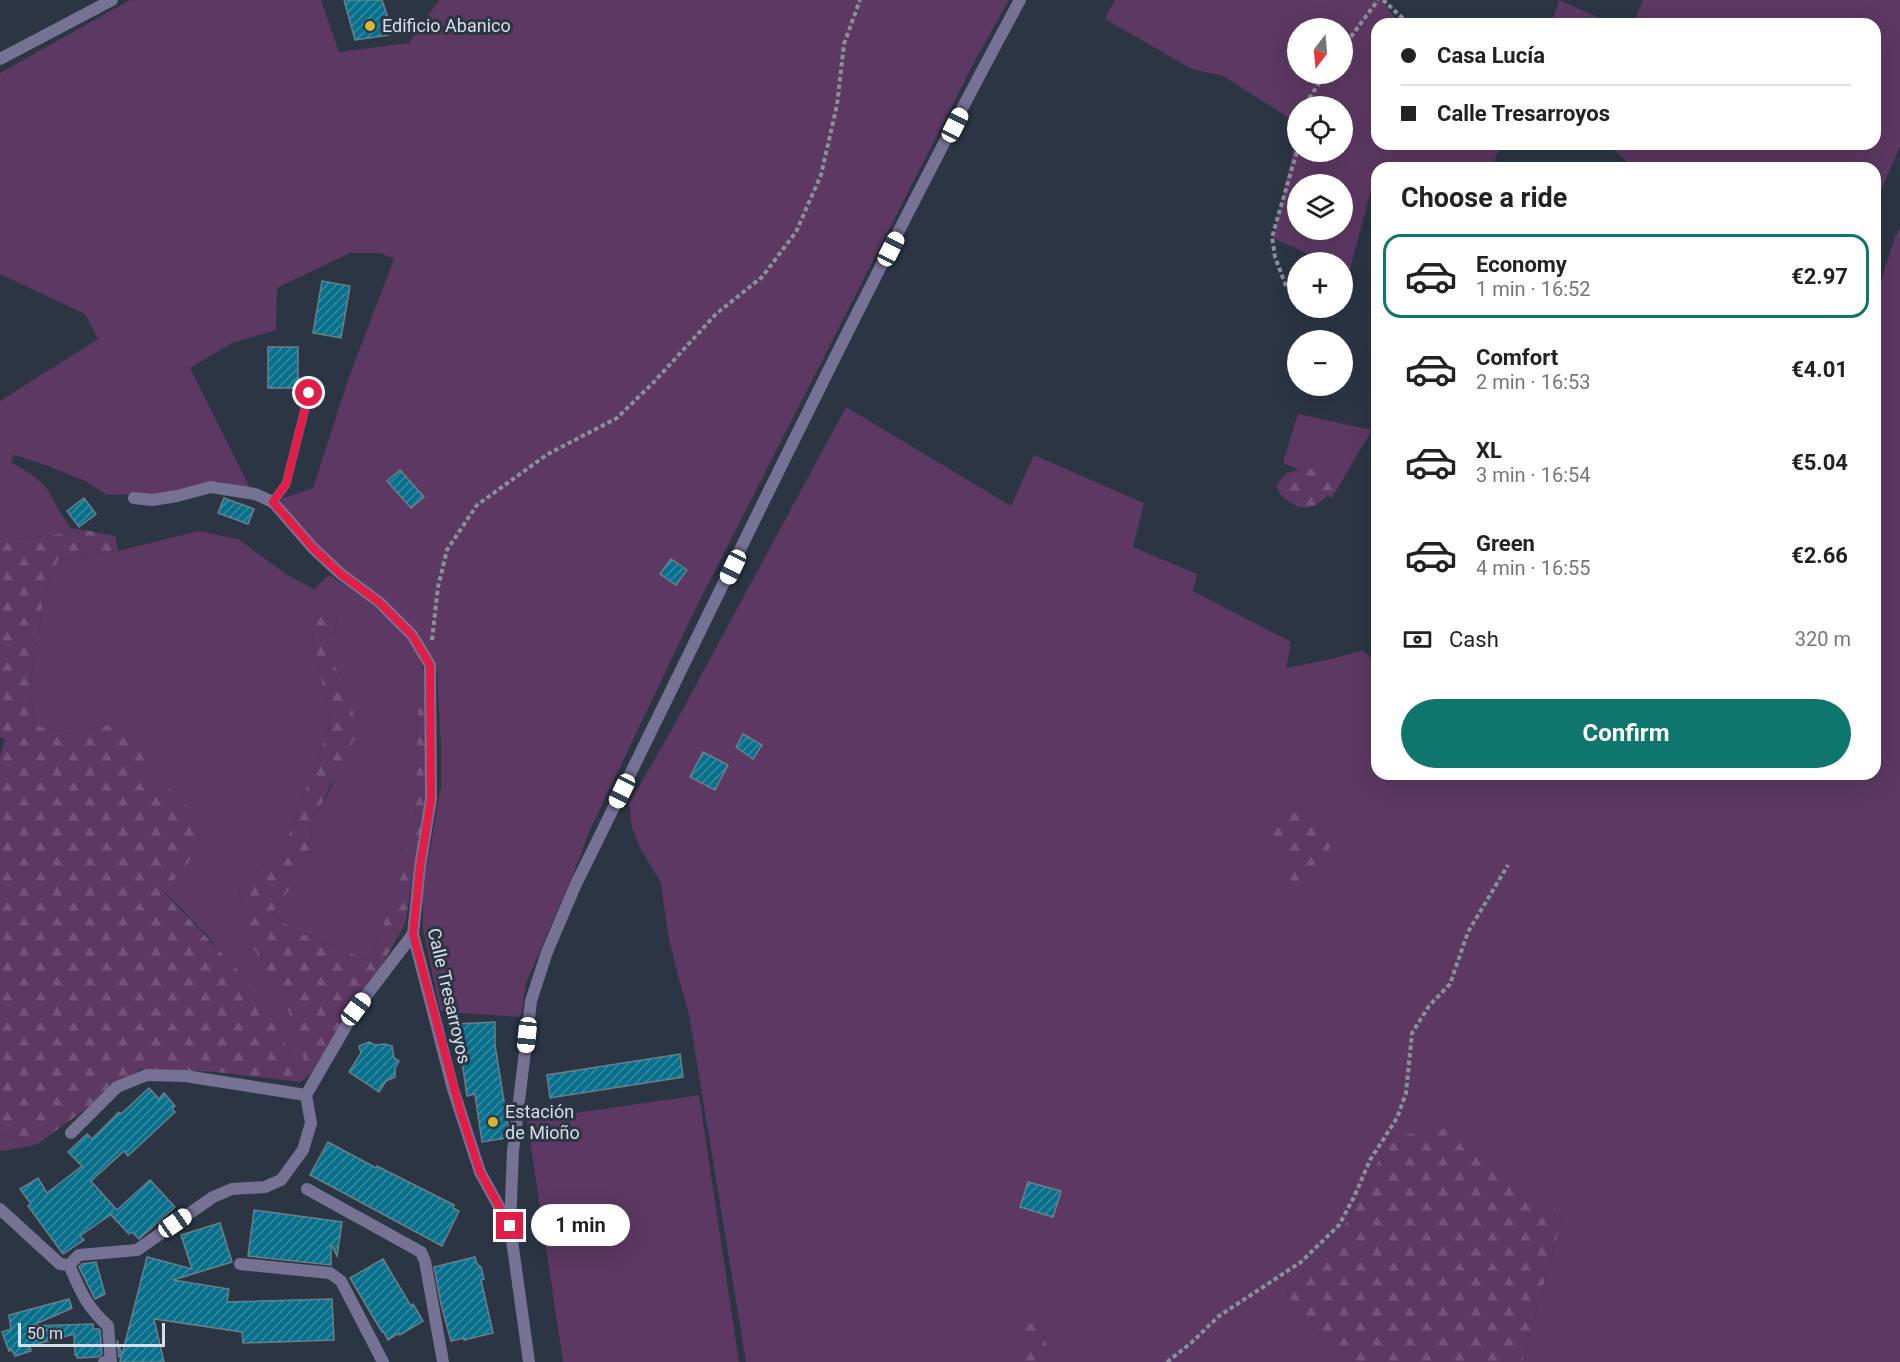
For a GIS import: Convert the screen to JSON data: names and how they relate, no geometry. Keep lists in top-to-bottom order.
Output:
{
  "streets": {
    "street": ["Calle Tresarroyos"]
  },
  "places": ["Edificio Abanico", "Estación de Mioño"],
  "scale_bar": "50 m",
  "north": "bottom",
  "page": {
    "map_buttons": ["+", "−"],
    "banner": ["Casa Lucía", "Calle Tresarroyos"],
    "heading": "Choose a ride",
    "list": [
      {
        "name": "Economy",
        "note": "1 min · 16:52",
        "value": "€2.97"
      },
      {
        "name": "Comfort",
        "note": "2 min · 16:53",
        "value": "€4.01"
      },
      {
        "name": "XL",
        "note": "3 min · 16:54",
        "value": "€5.04"
      },
      {
        "name": "Green",
        "note": "4 min · 16:55",
        "value": "€2.66"
      }
    ],
    "pay": ["Cash", "320 m"],
    "buttons": "Confirm",
    "bubble": "1 min",
    "scale": "50 m"
  }
}
